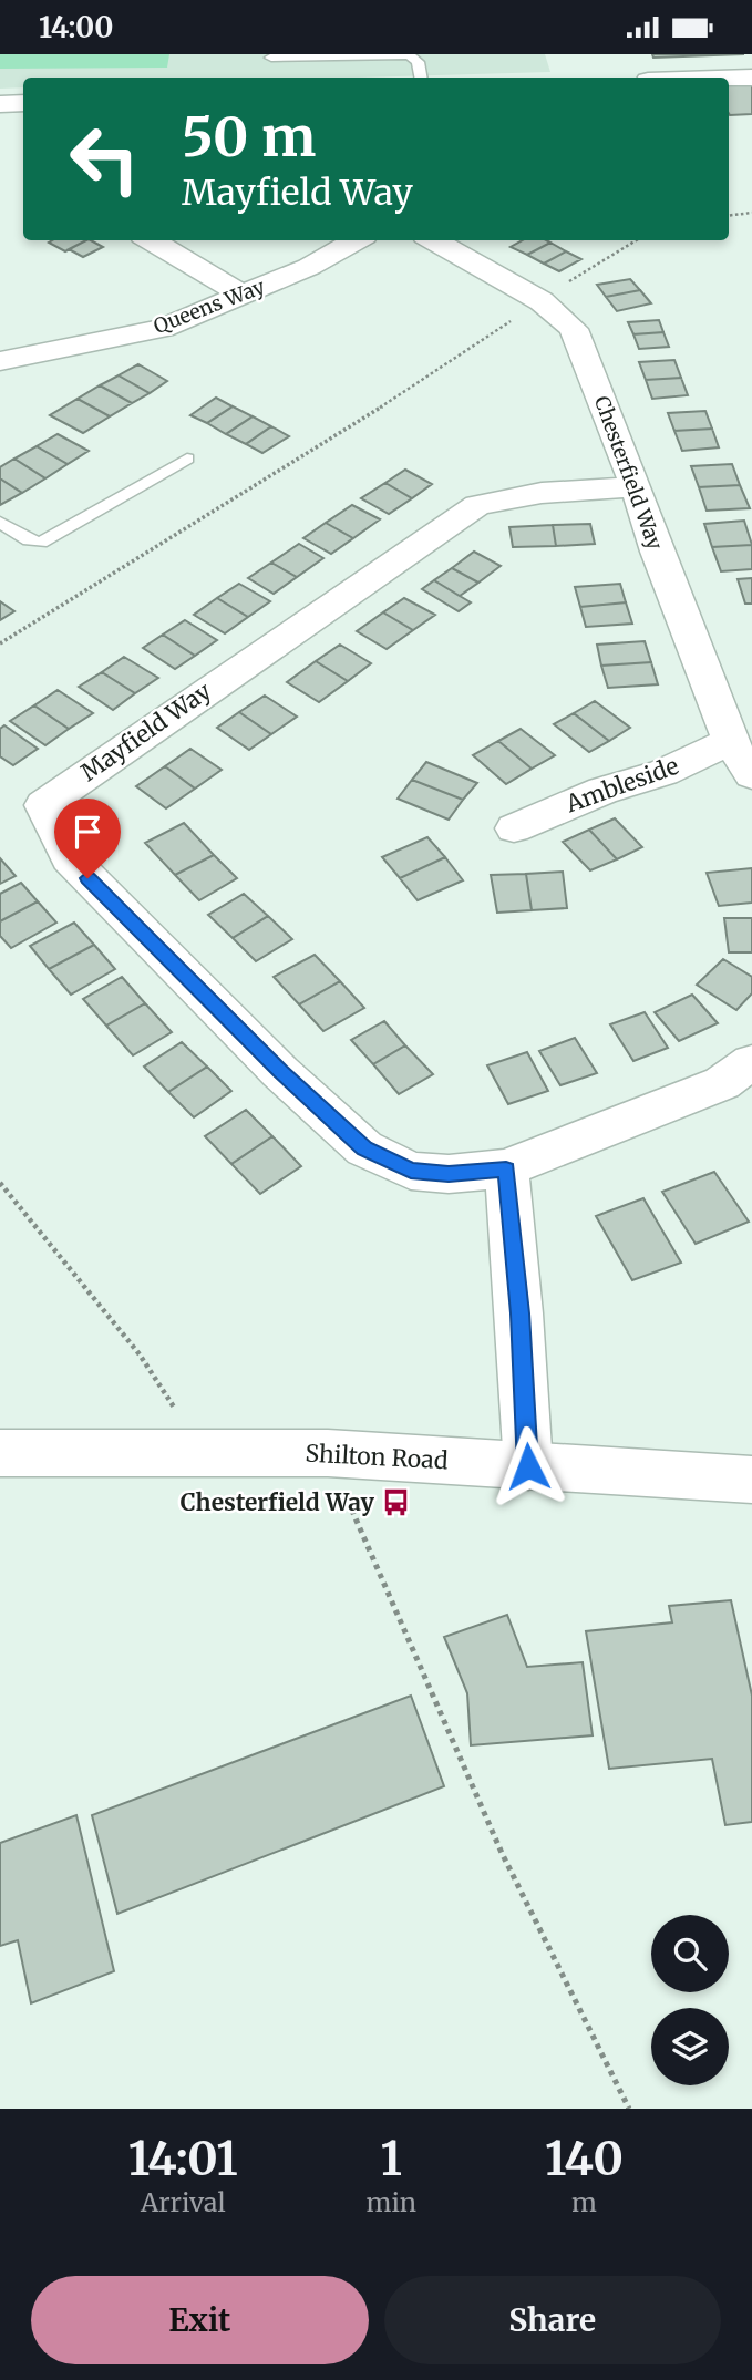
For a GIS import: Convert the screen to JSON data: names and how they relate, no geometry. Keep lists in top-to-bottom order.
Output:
{
  "streets": {
    "street": [
      "Queens Way",
      "Chesterfield Way",
      "Mayfield Way",
      "Ambleside",
      "Shilton Road"
    ]
  },
  "crossings": [
    ["Chesterfield Way", "Mayfield Way"],
    ["Chesterfield Way", "Ambleside"]
  ],
  "places": {
    "bus stop": ["Chesterfield Way"]
  },
  "page": {
    "status": "14:00",
    "turn": ["50 m", "Mayfield Way"],
    "eta": [
      "14:01",
      "Arrival",
      "1",
      "min",
      "140",
      "m"
    ],
    "buttons": ["Exit", "Share"]
  }
}
